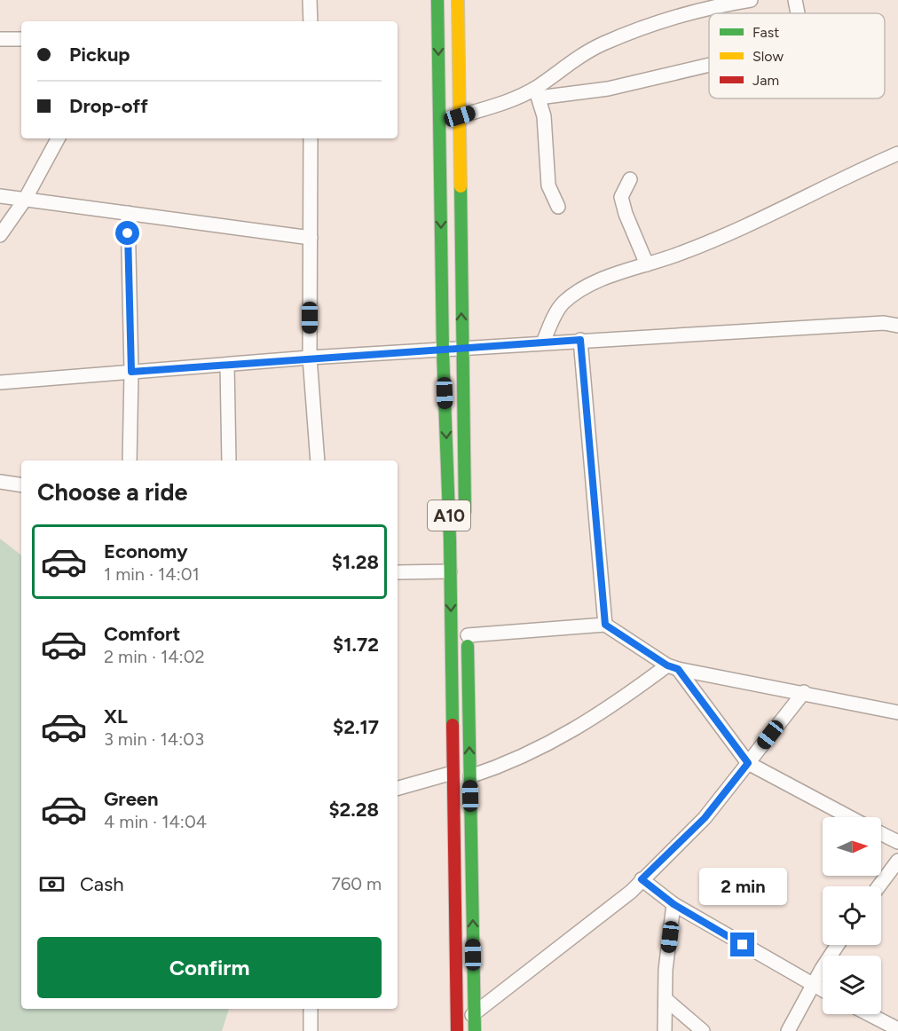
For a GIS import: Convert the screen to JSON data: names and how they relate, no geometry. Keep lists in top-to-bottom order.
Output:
{
  "streets": {
    "highway": ["A10"]
  },
  "legend": ["Fast", "Slow", "Jam"],
  "north": "right",
  "page": {
    "banner": ["Pickup", "Drop-off"],
    "heading": "Choose a ride",
    "list": [
      {
        "name": "Economy",
        "note": "1 min · 14:01",
        "value": "$1.28"
      },
      {
        "name": "Comfort",
        "note": "2 min · 14:02",
        "value": "$1.72"
      },
      {
        "name": "XL",
        "note": "3 min · 14:03",
        "value": "$2.17"
      },
      {
        "name": "Green",
        "note": "4 min · 14:04",
        "value": "$2.28"
      }
    ],
    "pay": ["Cash", "760 m"],
    "bubble": "2 min",
    "buttons": "Confirm"
  }
}
